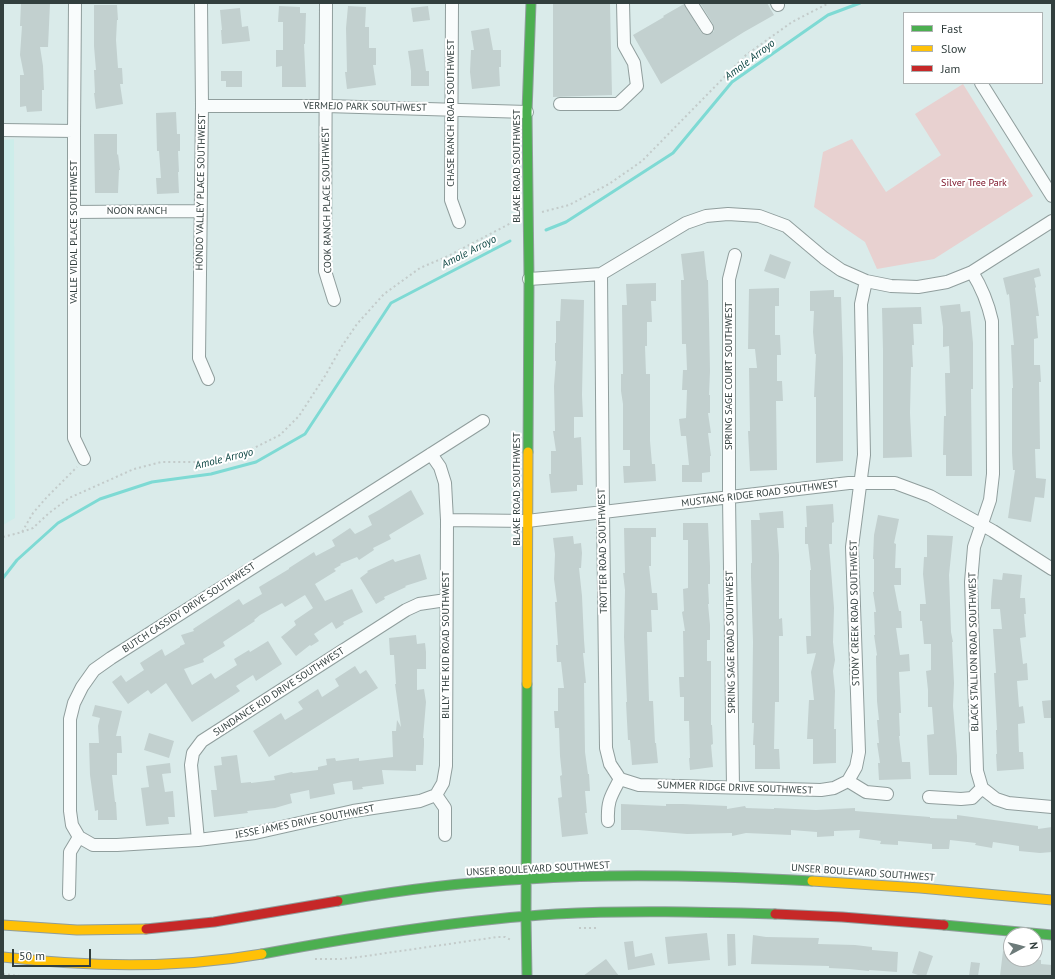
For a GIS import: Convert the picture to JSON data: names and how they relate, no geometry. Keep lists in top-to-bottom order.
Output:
{
  "streets": {
    "main road": ["BLAKE ROAD SOUTHWEST", "UNSER BOULEVARD SOUTHWEST"],
    "street": [
      "VERMEJO PARK SOUTHWEST",
      "CHASE RANCH ROAD SOUTHWEST",
      "HONDO VALLEY PLACE SOUTHWEST",
      "COOK RANCH PLACE SOUTHWEST",
      "NOON RANCH",
      "VALLE VIDAL PLACE SOUTHWEST",
      "SPRING SAGE COURT SOUTHWEST",
      "MUSTANG RIDGE ROAD SOUTHWEST",
      "TROTTER ROAD SOUTHWEST",
      "BUTCH CASSIDY DRIVE SOUTHWEST",
      "STONY CREEK ROAD SOUTHWEST",
      "SPRING SAGE ROAD SOUTHWEST",
      "BILLY THE KID ROAD SOUTHWEST",
      "BLACK STALLION ROAD SOUTHWEST",
      "SUNDANCE KID DRIVE SOUTHWEST",
      "SUMMER RIDGE DRIVE SOUTHWEST",
      "JESSE JAMES DRIVE SOUTHWEST"
    ]
  },
  "crossings": [
    ["VERMEJO PARK SOUTHWEST", "CHASE RANCH ROAD SOUTHWEST"],
    ["VERMEJO PARK SOUTHWEST", "BLAKE ROAD SOUTHWEST"],
    ["VERMEJO PARK SOUTHWEST", "HONDO VALLEY PLACE SOUTHWEST"],
    ["VERMEJO PARK SOUTHWEST", "COOK RANCH PLACE SOUTHWEST"],
    ["BLAKE ROAD SOUTHWEST", "MUSTANG RIDGE ROAD SOUTHWEST"],
    ["BLAKE ROAD SOUTHWEST", "UNSER BOULEVARD SOUTHWEST"],
    ["HONDO VALLEY PLACE SOUTHWEST", "NOON RANCH"],
    ["NOON RANCH", "VALLE VIDAL PLACE SOUTHWEST"],
    ["SPRING SAGE COURT SOUTHWEST", "MUSTANG RIDGE ROAD SOUTHWEST"],
    ["SPRING SAGE COURT SOUTHWEST", "SPRING SAGE ROAD SOUTHWEST"],
    ["MUSTANG RIDGE ROAD SOUTHWEST", "TROTTER ROAD SOUTHWEST"],
    ["MUSTANG RIDGE ROAD SOUTHWEST", "STONY CREEK ROAD SOUTHWEST"],
    ["MUSTANG RIDGE ROAD SOUTHWEST", "SPRING SAGE ROAD SOUTHWEST"],
    ["MUSTANG RIDGE ROAD SOUTHWEST", "BILLY THE KID ROAD SOUTHWEST"],
    ["MUSTANG RIDGE ROAD SOUTHWEST", "BLACK STALLION ROAD SOUTHWEST"],
    ["TROTTER ROAD SOUTHWEST", "SUMMER RIDGE DRIVE SOUTHWEST"],
    ["BUTCH CASSIDY DRIVE SOUTHWEST", "BILLY THE KID ROAD SOUTHWEST"],
    ["BUTCH CASSIDY DRIVE SOUTHWEST", "JESSE JAMES DRIVE SOUTHWEST"],
    ["STONY CREEK ROAD SOUTHWEST", "SUMMER RIDGE DRIVE SOUTHWEST"],
    ["SPRING SAGE ROAD SOUTHWEST", "SUMMER RIDGE DRIVE SOUTHWEST"],
    ["BILLY THE KID ROAD SOUTHWEST", "SUNDANCE KID DRIVE SOUTHWEST"],
    ["BILLY THE KID ROAD SOUTHWEST", "JESSE JAMES DRIVE SOUTHWEST"],
    ["SUNDANCE KID DRIVE SOUTHWEST", "JESSE JAMES DRIVE SOUTHWEST"]
  ],
  "water": ["Amole Arroyo"],
  "parks": ["Silver Tree Park"],
  "legend": ["Fast", "Slow", "Jam"],
  "scale_bar": "50 m",
  "north": "right"
}
